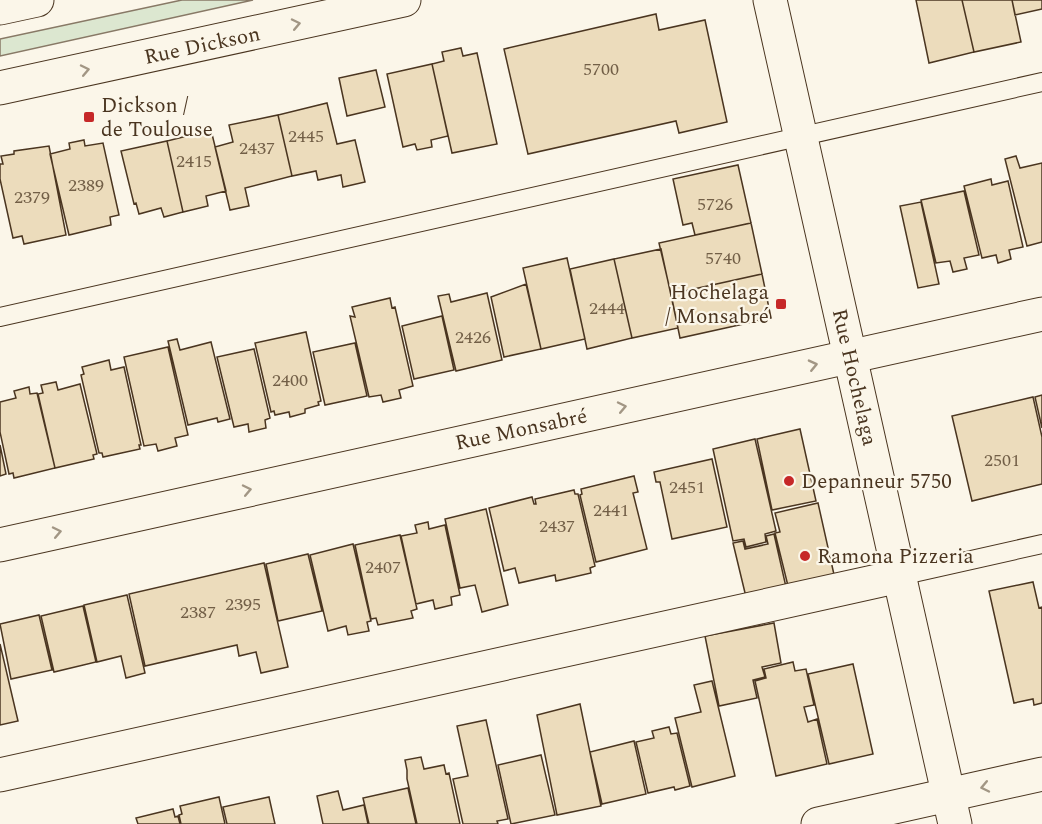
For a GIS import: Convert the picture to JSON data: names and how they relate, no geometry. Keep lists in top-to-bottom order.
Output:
{
  "streets": {
    "street": ["Rue Dickson", "Rue Hochelaga", "Rue Monsabré"]
  },
  "crossings": [
    ["Rue Hochelaga", "Rue Monsabré"]
  ],
  "one_way": ["Rue Dickson"],
  "places": {
    "transit": ["Dickson / de Toulouse", "Hochelaga / Monsabré"],
    "other": ["Depanneur 5750", "Ramona Pizzeria"]
  },
  "house_numbers": [
    "5700",
    "2445",
    "2437",
    "2415",
    "2389",
    "2379",
    "5726",
    "5740",
    "2444",
    "2426",
    "2400",
    "2501",
    "2451",
    "2441",
    "2437",
    "2407",
    "2395",
    "2387"
  ]
}
